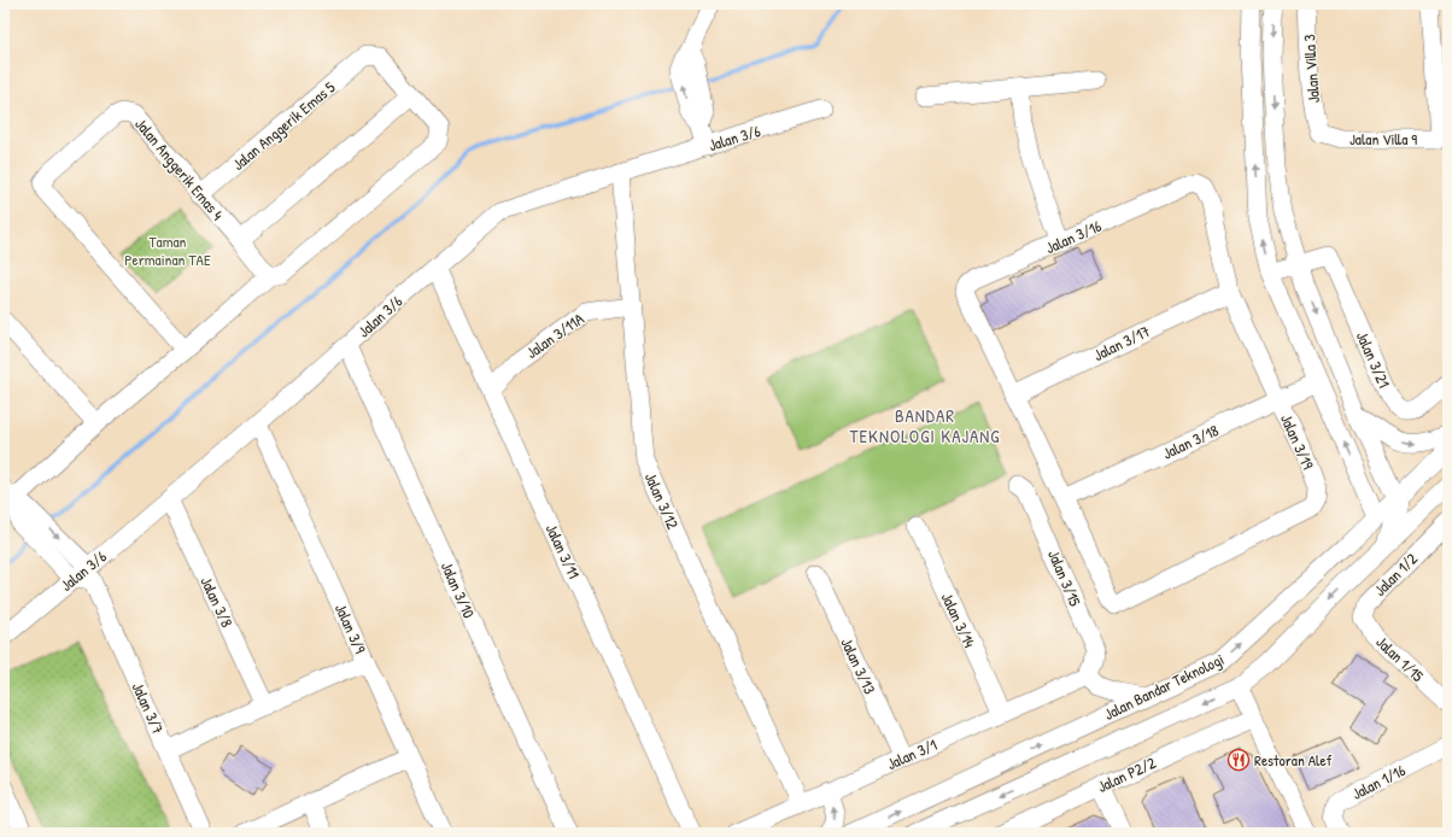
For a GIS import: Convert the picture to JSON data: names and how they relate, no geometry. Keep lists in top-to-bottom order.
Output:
{
  "streets": {
    "street": [
      "Jalan Villa 3",
      "Jalan Anggerik Emas 5",
      "Jalan 3/6",
      "Jalan Villa 9",
      "Jalan Anggerik Emas 4",
      "Jalan 3/16",
      "Jalan 3/11A",
      "Jalan 3/17",
      "Jalan 3/21",
      "Jalan 3/18",
      "Jalan 3/19",
      "Jalan 3/12",
      "Jalan 3/11",
      "Jalan 1/2",
      "Jalan 3/15",
      "Jalan 3/10",
      "Jalan 3/8",
      "Jalan 3/14",
      "Jalan 3/9",
      "Jalan 1/15",
      "Jalan 3/13",
      "Jalan Bandar Teknologi",
      "Jalan 3/7",
      "Jalan 3/1",
      "Jalan P2/2",
      "Jalan 1/16"
    ]
  },
  "crossings": [
    ["Jalan Villa 3", "Jalan Villa 9"],
    ["Jalan Anggerik Emas 5", "Jalan Anggerik Emas 4"],
    ["Jalan 3/6", "Jalan 3/12"],
    ["Jalan 3/6", "Jalan 3/11"],
    ["Jalan 3/6", "Jalan 3/10"],
    ["Jalan 3/6", "Jalan 3/8"],
    ["Jalan 3/6", "Jalan 3/9"],
    ["Jalan 3/6", "Jalan 3/7"],
    ["Jalan 3/16", "Jalan 3/17"],
    ["Jalan 3/16", "Jalan 3/19"],
    ["Jalan 3/11A", "Jalan 3/12"],
    ["Jalan 3/11A", "Jalan 3/11"],
    ["Jalan 3/17", "Jalan 3/19"],
    ["Jalan 3/18", "Jalan 3/19"],
    ["Jalan 3/12", "Jalan 3/1"],
    ["Jalan 1/2", "Jalan 1/15"],
    ["Jalan 3/15", "Jalan 3/1"],
    ["Jalan 3/14", "Jalan 3/1"],
    ["Jalan 3/13", "Jalan 3/1"]
  ],
  "districts": ["BANDAR TEKNOLOGI KAJANG"],
  "parks": ["Taman Permainan TAE"],
  "places": {
    "restaurant": ["Restoran Alef"]
  }
}
